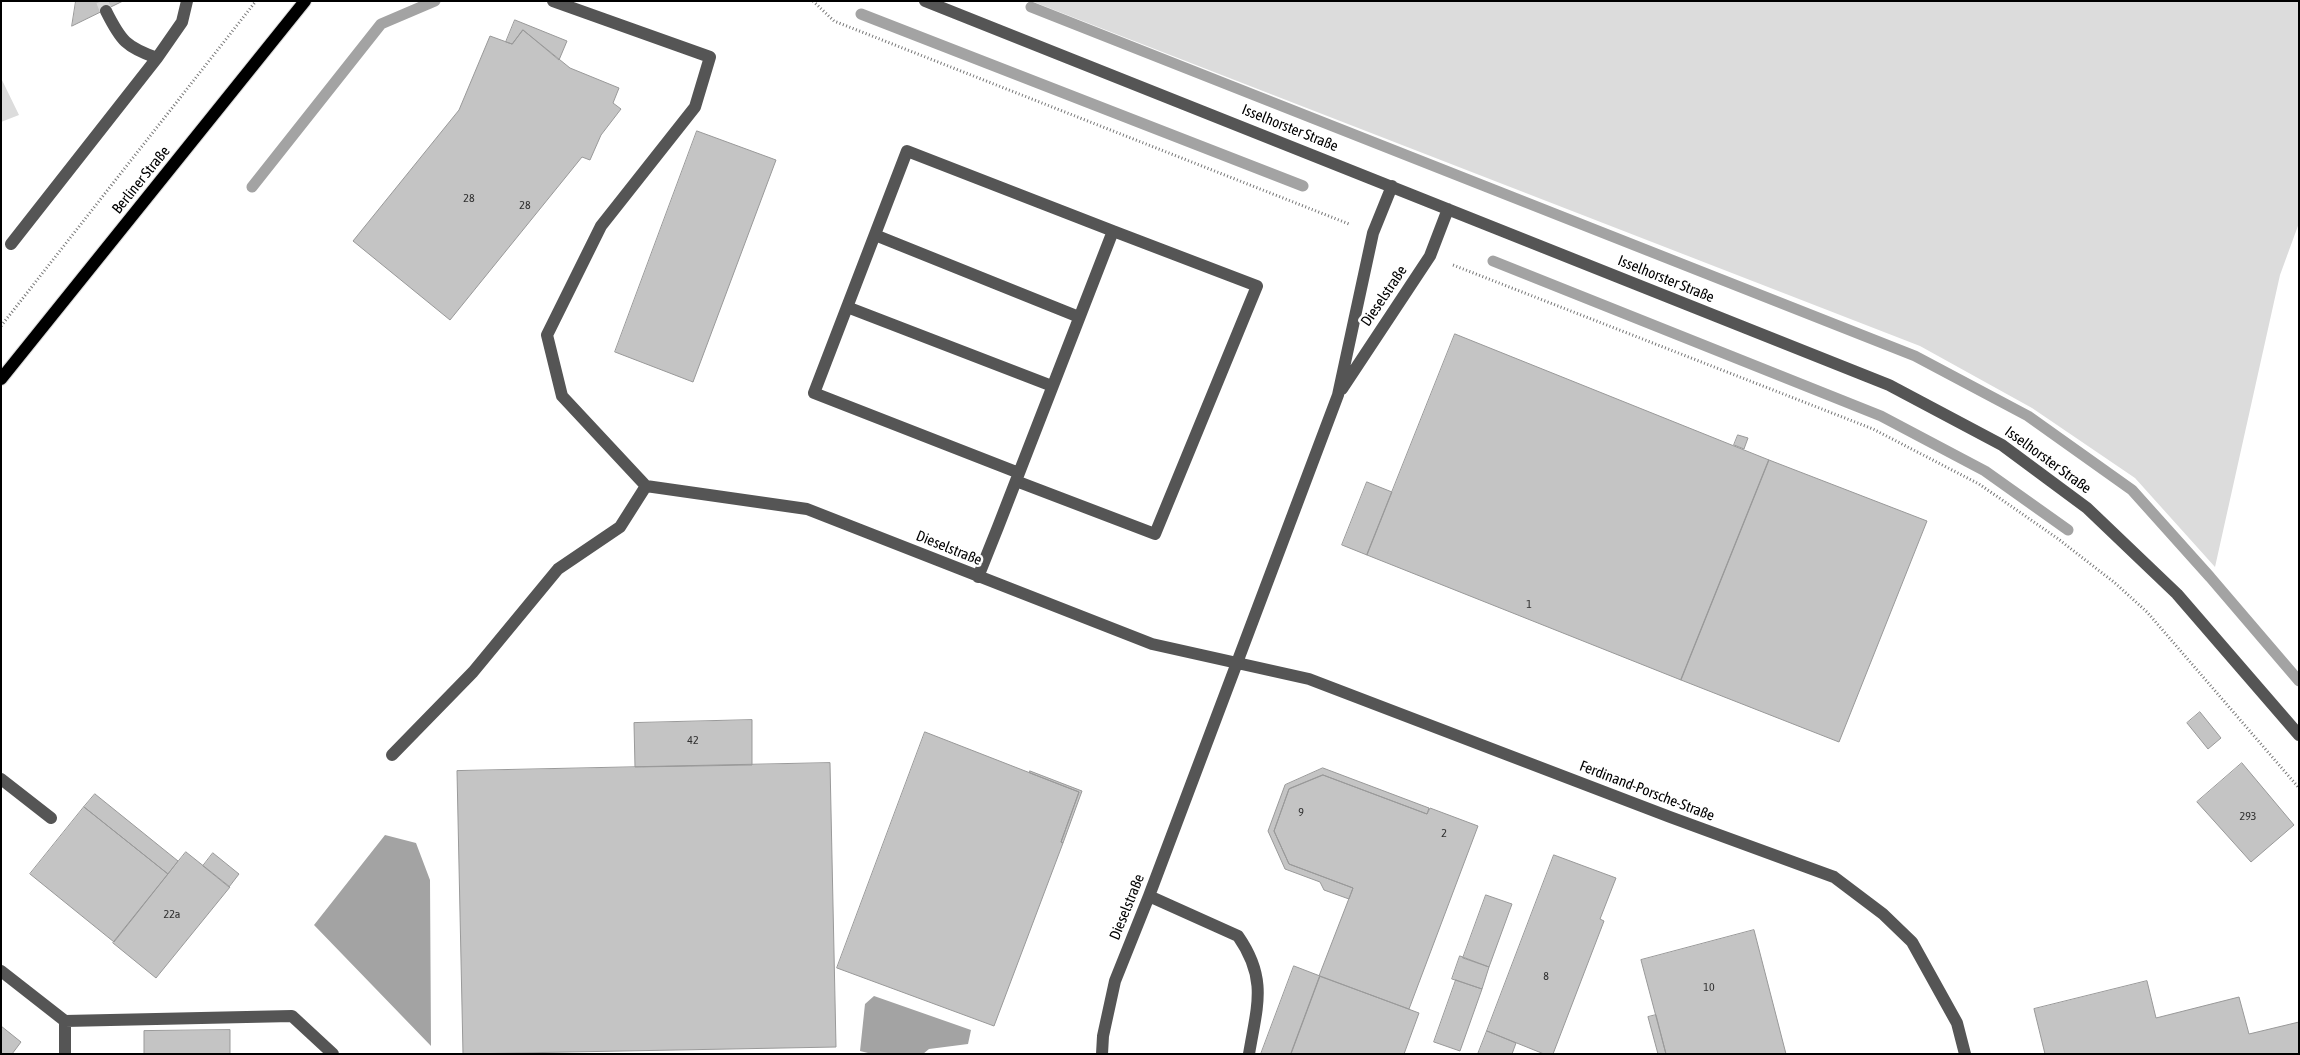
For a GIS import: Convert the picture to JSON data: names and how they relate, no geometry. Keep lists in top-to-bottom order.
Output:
{
  "streets": {
    "main road": ["Berliner Straße"],
    "street": ["Isselhorster Straße", "Dieselstraße", "Ferdinand-Porsche-Straße"]
  },
  "crossings": [
    ["Isselhorster Straße", "Dieselstraße"],
    ["Dieselstraße", "Ferdinand-Porsche-Straße"]
  ],
  "house_numbers": [
    "28",
    "28",
    "1",
    "42",
    "9",
    "293",
    "2",
    "22a",
    "8",
    "10"
  ]
}
